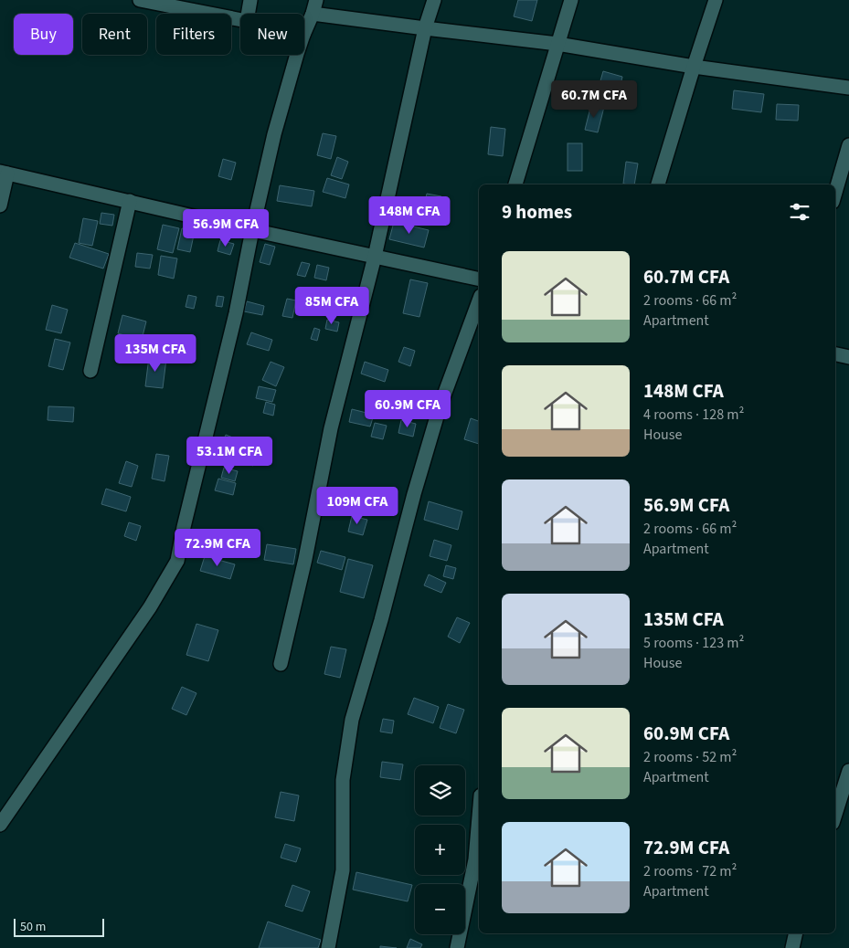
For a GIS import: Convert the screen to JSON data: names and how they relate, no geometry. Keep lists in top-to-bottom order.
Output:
{
  "scale_bar": "50 m",
  "page": {
    "chip": [
      "Buy",
      "Rent",
      "Filters",
      "New"
    ],
    "price": [
      "60.7M CFA",
      "148M CFA",
      "56.9M CFA",
      "85M CFA",
      "135M CFA",
      "60.9M CFA",
      "53.1M CFA",
      "109M CFA",
      "72.9M CFA"
    ],
    "heading": "9 homes",
    "list": [
      {
        "name": "60.7M CFA",
        "note": "2 rooms · 66 m² · Apartment"
      },
      {
        "name": "148M CFA",
        "note": "4 rooms · 128 m² · House"
      },
      {
        "name": "56.9M CFA",
        "note": "2 rooms · 66 m² · Apartment"
      },
      {
        "name": "135M CFA",
        "note": "5 rooms · 123 m² · House"
      },
      {
        "name": "60.9M CFA",
        "note": "2 rooms · 52 m² · Apartment"
      },
      {
        "name": "72.9M CFA",
        "note": "2 rooms · 72 m² · Apartment"
      }
    ],
    "map_buttons": ["+", "−"],
    "scale": "50 m"
  }
}
